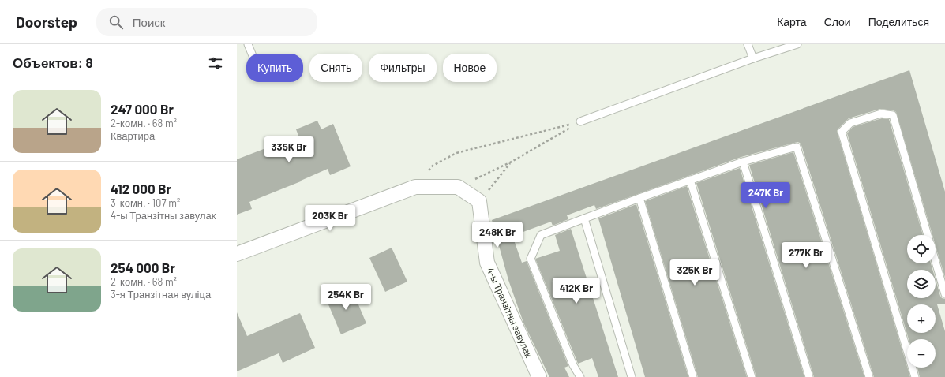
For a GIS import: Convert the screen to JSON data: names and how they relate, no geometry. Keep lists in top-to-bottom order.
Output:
{
  "streets": {
    "street": ["4-ы Транзітны завулак"]
  },
  "page": {
    "header": "Doorstep",
    "search": "Поиск",
    "nav": ["Карта", "Слои", "Поделиться"],
    "heading": "Объектов: 8",
    "chip": [
      "Купить",
      "Снять",
      "Фильтры",
      "Новое"
    ],
    "list": [
      {
        "name": "247 000 Br",
        "note": "2-комн. · 68 m² · Квартира"
      },
      {
        "name": "412 000 Br",
        "note": "3-комн. · 107 m² · 4-ы Транзітны завулак"
      },
      {
        "name": "254 000 Br",
        "note": "2-комн. · 68 m² · 3-я Транзітная вуліца"
      }
    ],
    "price": [
      "335K Br",
      "247K Br",
      "203K Br",
      "248K Br",
      "277K Br",
      "325K Br",
      "412K Br",
      "254K Br"
    ],
    "map_buttons": ["+", "−"]
  }
}
